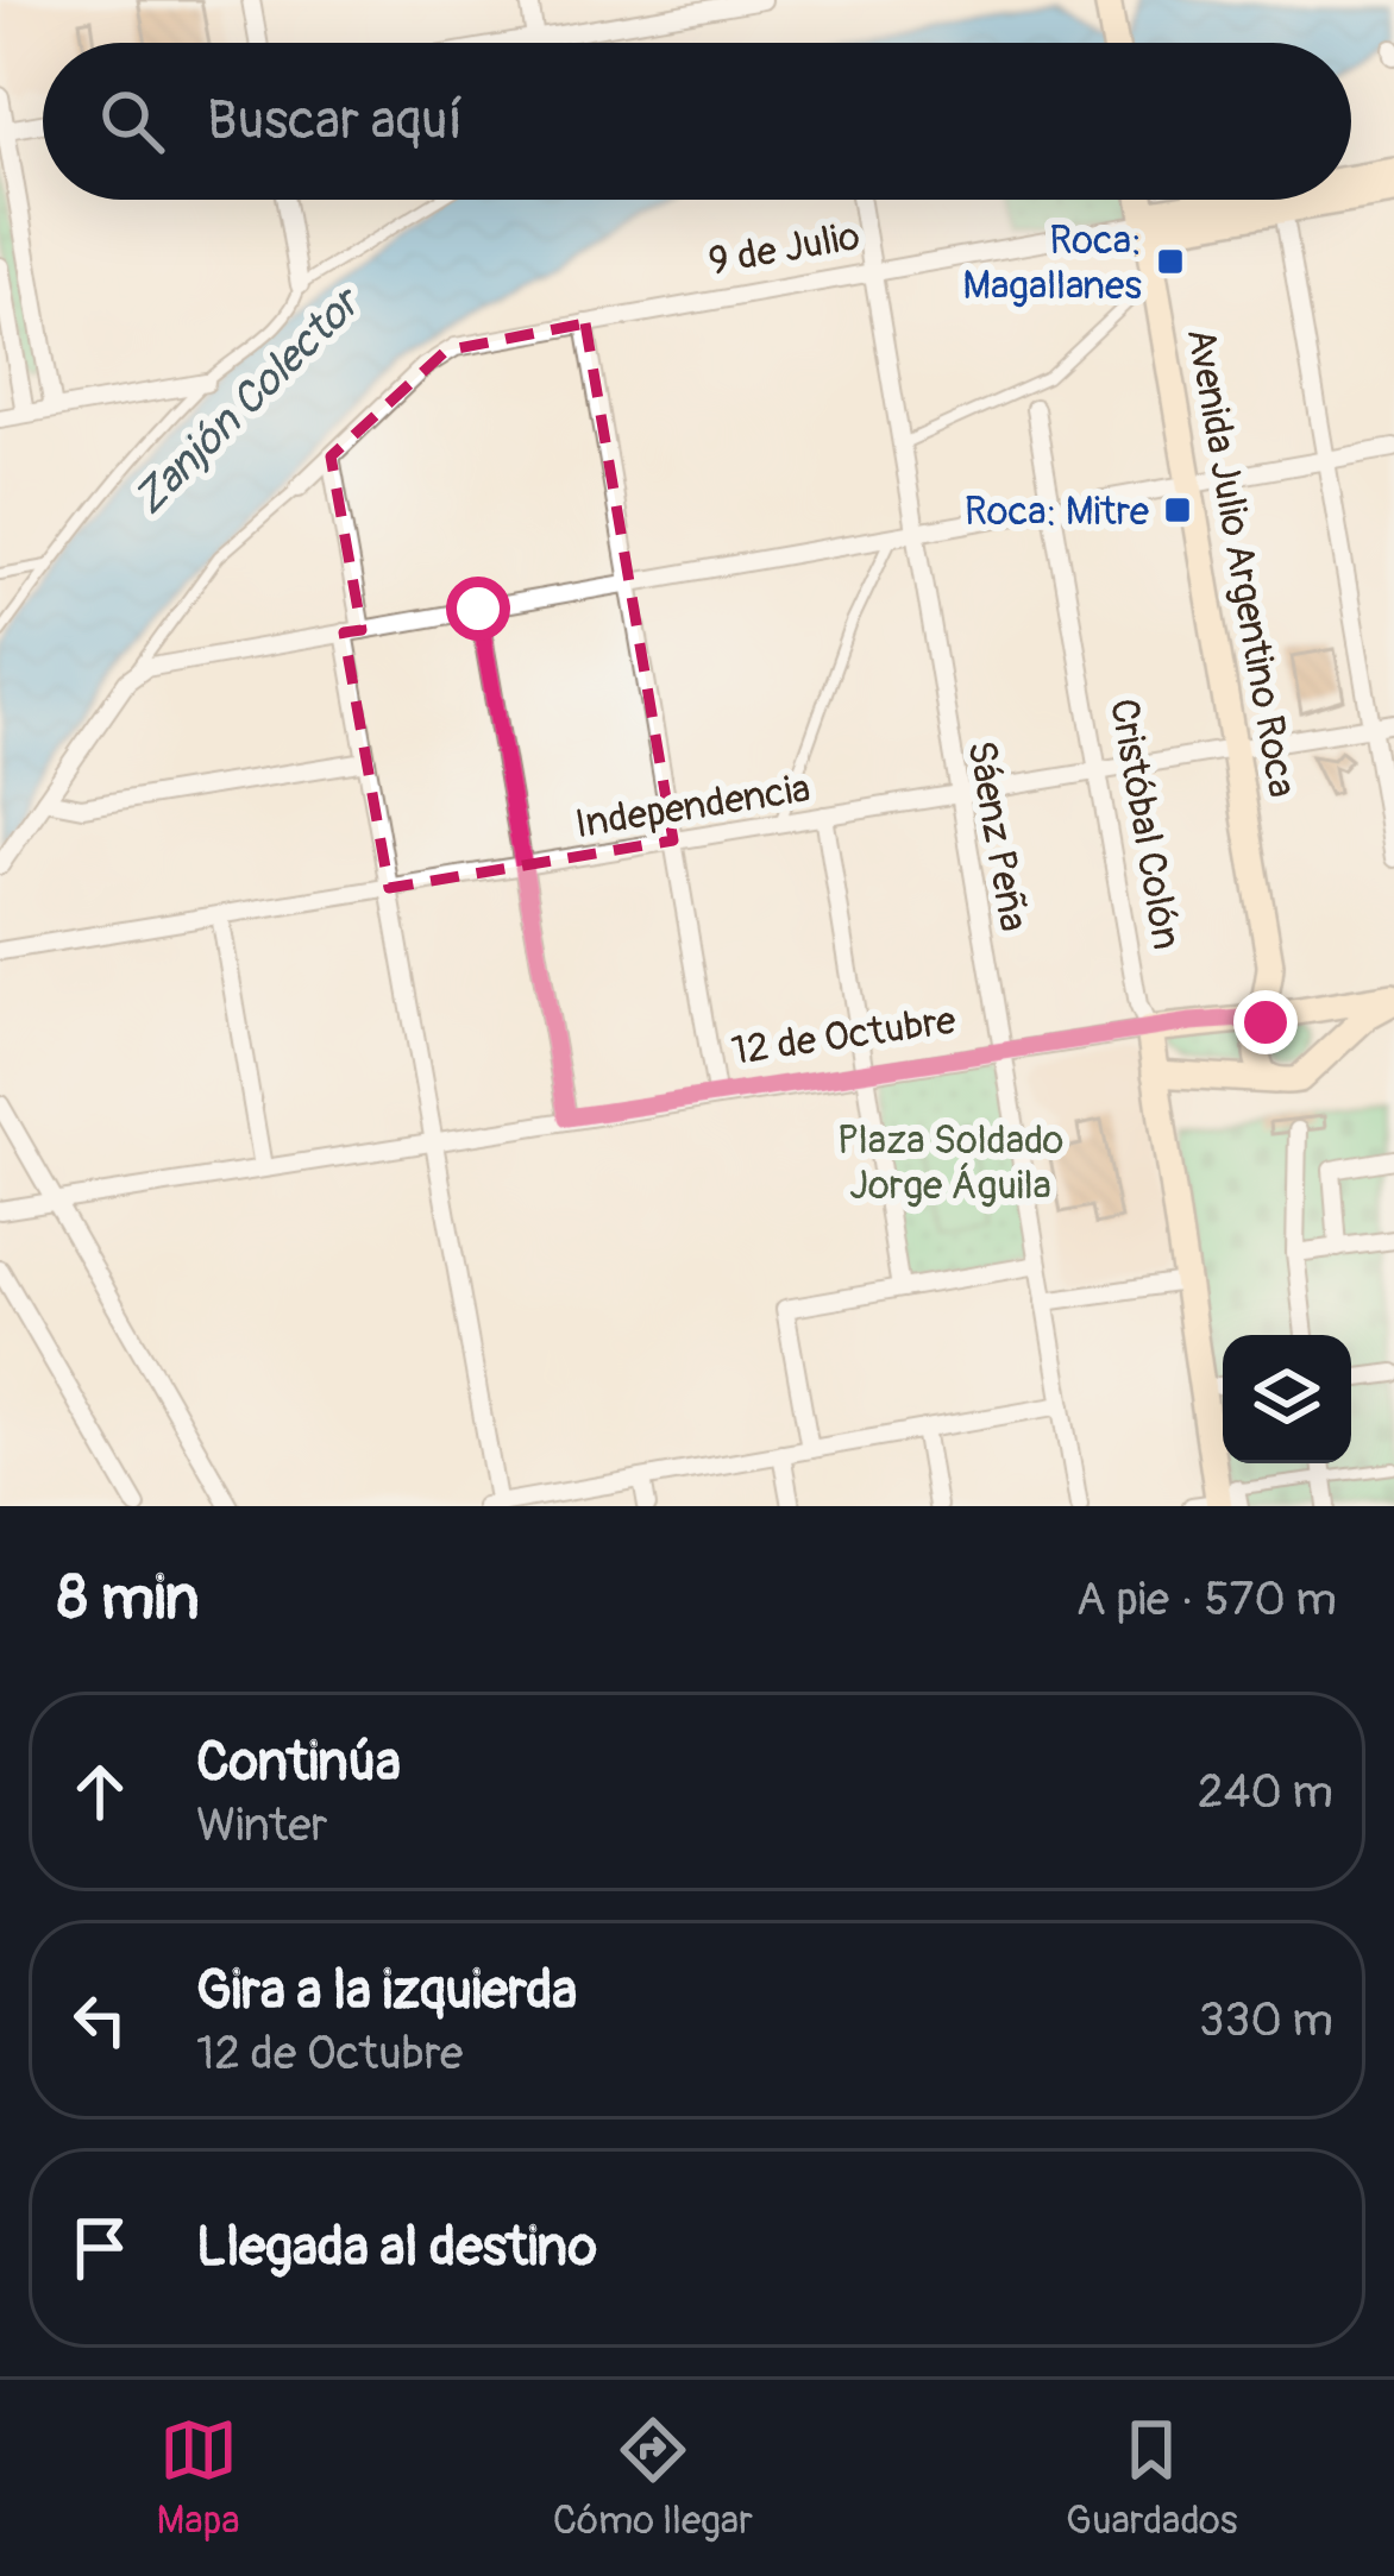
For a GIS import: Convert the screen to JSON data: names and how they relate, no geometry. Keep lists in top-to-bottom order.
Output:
{
  "streets": {
    "main road": [
      "9 de Julio",
      "Avenida Julio Argentino Roca",
      "Cristóbal Colón",
      "12 de Octubre"
    ],
    "street": ["Independencia", "Sáenz Peña"]
  },
  "crossings": [
    ["9 de Julio", "Avenida Julio Argentino Roca"],
    ["9 de Julio", "Sáenz Peña"],
    ["Avenida Julio Argentino Roca", "Independencia"],
    ["Avenida Julio Argentino Roca", "12 de Octubre"],
    ["Independencia", "Cristóbal Colón"],
    ["Independencia", "Sáenz Peña"],
    ["Cristóbal Colón", "12 de Octubre"],
    ["Sáenz Peña", "12 de Octubre"]
  ],
  "water": ["Zanjón Colector"],
  "parks": ["Plaza Soldado Jorge Águila"],
  "places": {
    "transit": ["Roca: Magallanes", "Roca: Mitre"]
  },
  "page": {
    "search": "Buscar aquí",
    "heading": ["8 min", "A pie · 570 m"],
    "list": [
      ["Continúa", "Winter", "240 m"],
      ["Gira a la izquierda", "12 de Octubre", "330 m"],
      "Llegada al destino"
    ],
    "nav": ["Mapa", "Cómo llegar", "Guardados"]
  }
}
